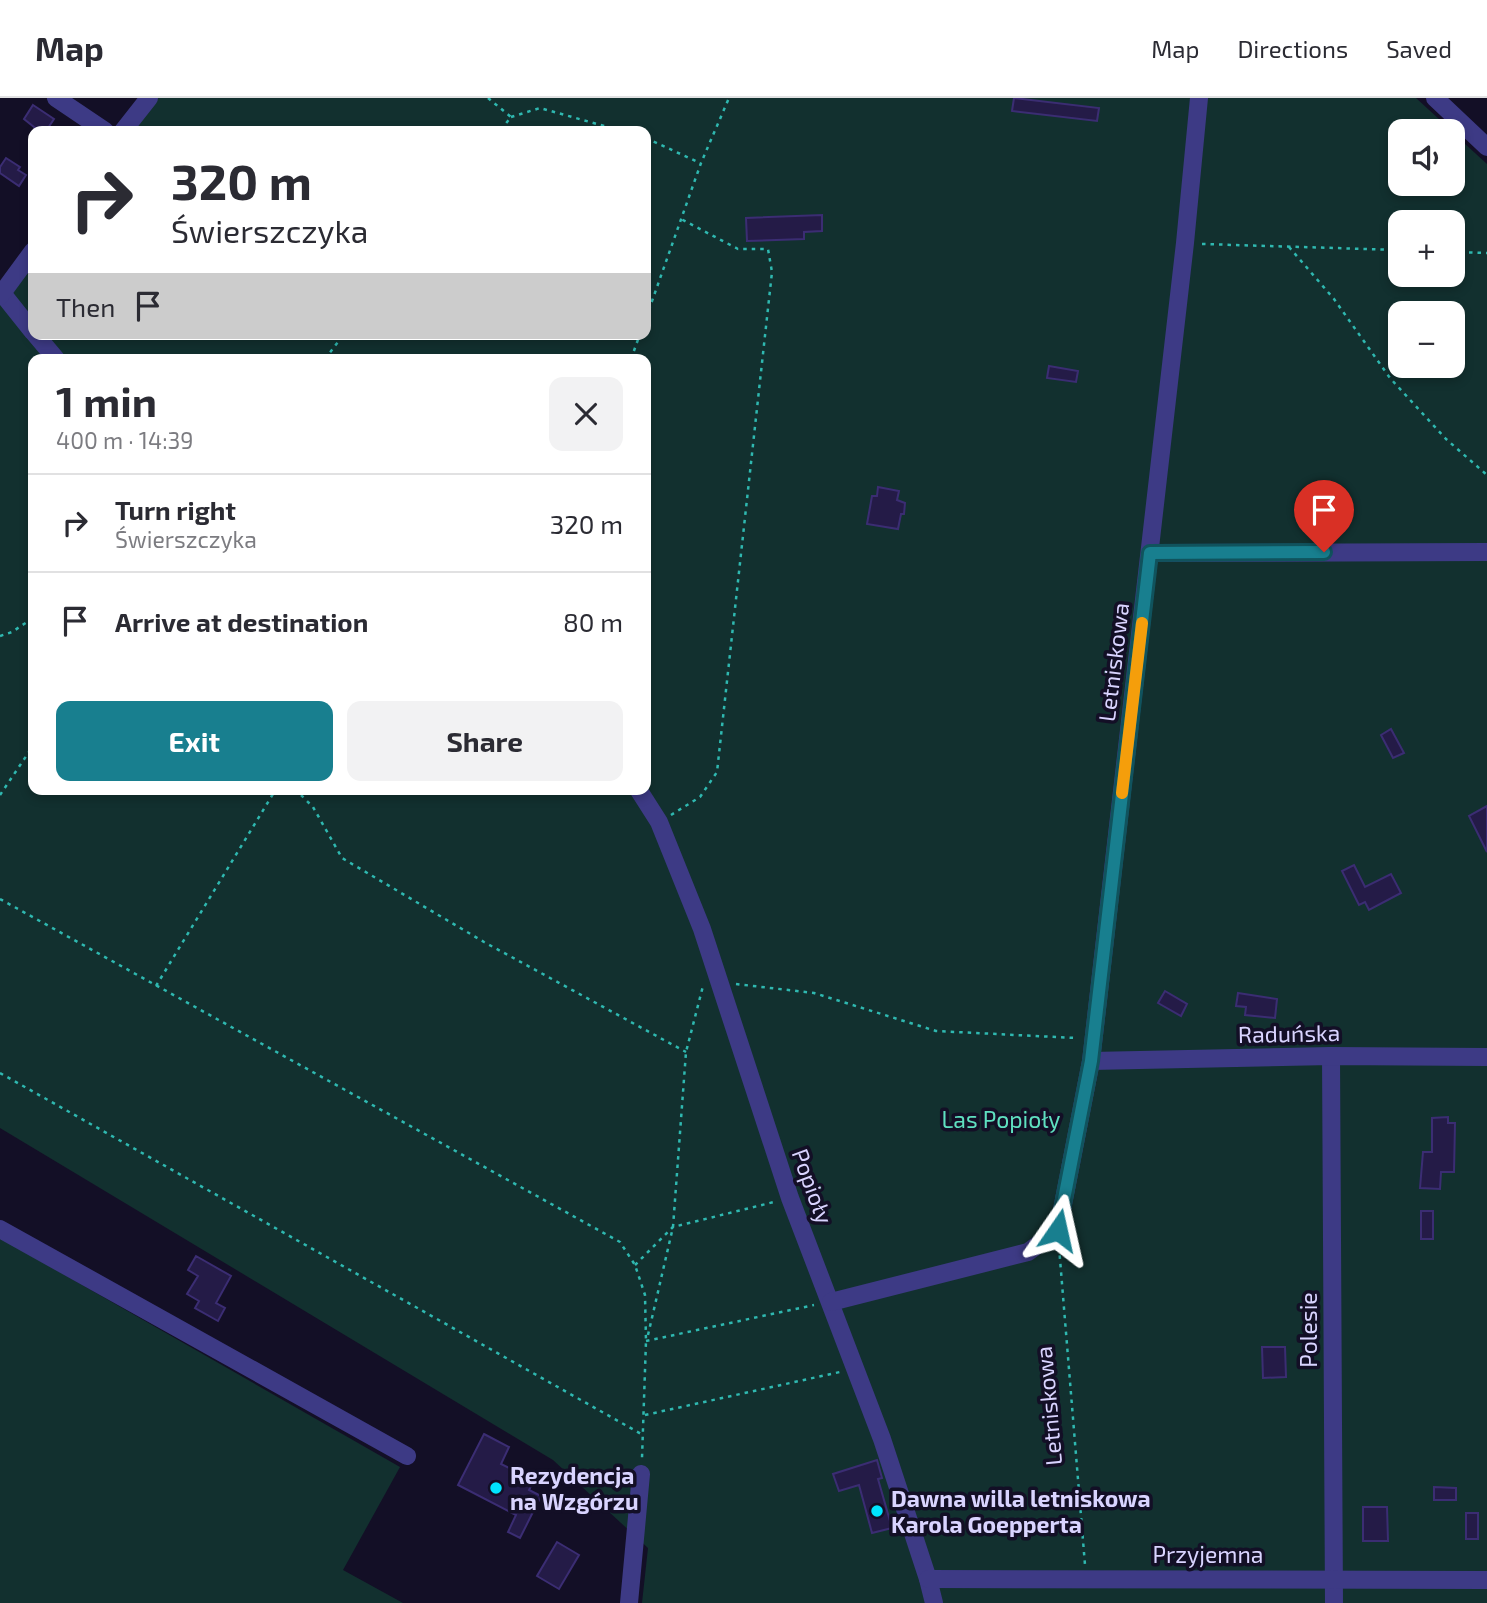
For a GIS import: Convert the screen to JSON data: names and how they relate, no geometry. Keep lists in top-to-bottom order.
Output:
{
  "streets": {
    "street": [
      "Letniskowa",
      "Raduńska",
      "Popioły",
      "Polesie",
      "Przyjemna"
    ]
  },
  "crossings": [
    ["Letniskowa", "Raduńska"],
    ["Letniskowa", "Przyjemna"],
    ["Raduńska", "Polesie"],
    ["Popioły", "Przyjemna"],
    ["Polesie", "Przyjemna"]
  ],
  "parks": ["Las Popioły"],
  "places": ["Rezydencja na Wzgórzu", "Dawna willa letniskowa Karola Goepperta"],
  "page": {
    "header": "Map",
    "nav": ["Map", "Directions", "Saved"],
    "map_buttons": ["+", "−"],
    "turn": ["320 m", "Świerszczyka"],
    "then": "Then",
    "heading": ["1 min", "400 m · 14:39"],
    "list": [
      {
        "name": "Turn right",
        "note": "Świerszczyka",
        "value": "320 m"
      },
      {
        "name": "Arrive at destination",
        "value": "80 m"
      }
    ],
    "buttons": ["Exit", "Share"]
  }
}
